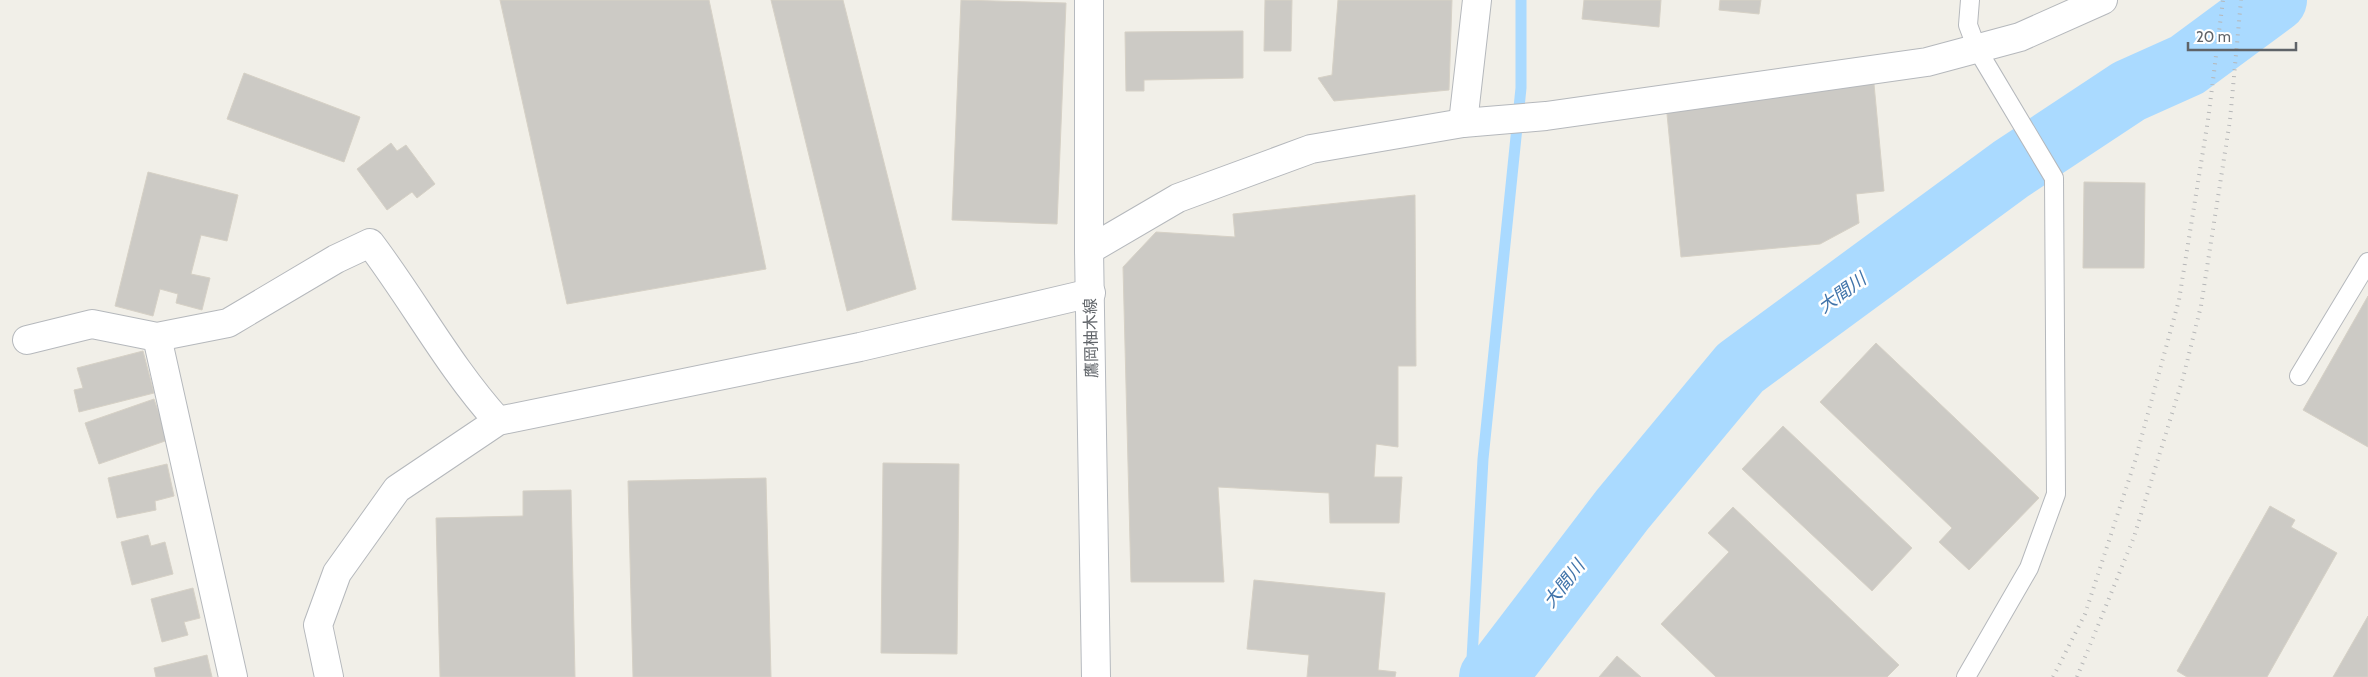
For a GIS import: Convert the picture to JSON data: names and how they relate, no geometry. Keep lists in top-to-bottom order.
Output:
{
  "streets": {
    "street": ["鷹岡柚木線"]
  },
  "water": ["大間川"],
  "scale_bar": "20 m"
}
